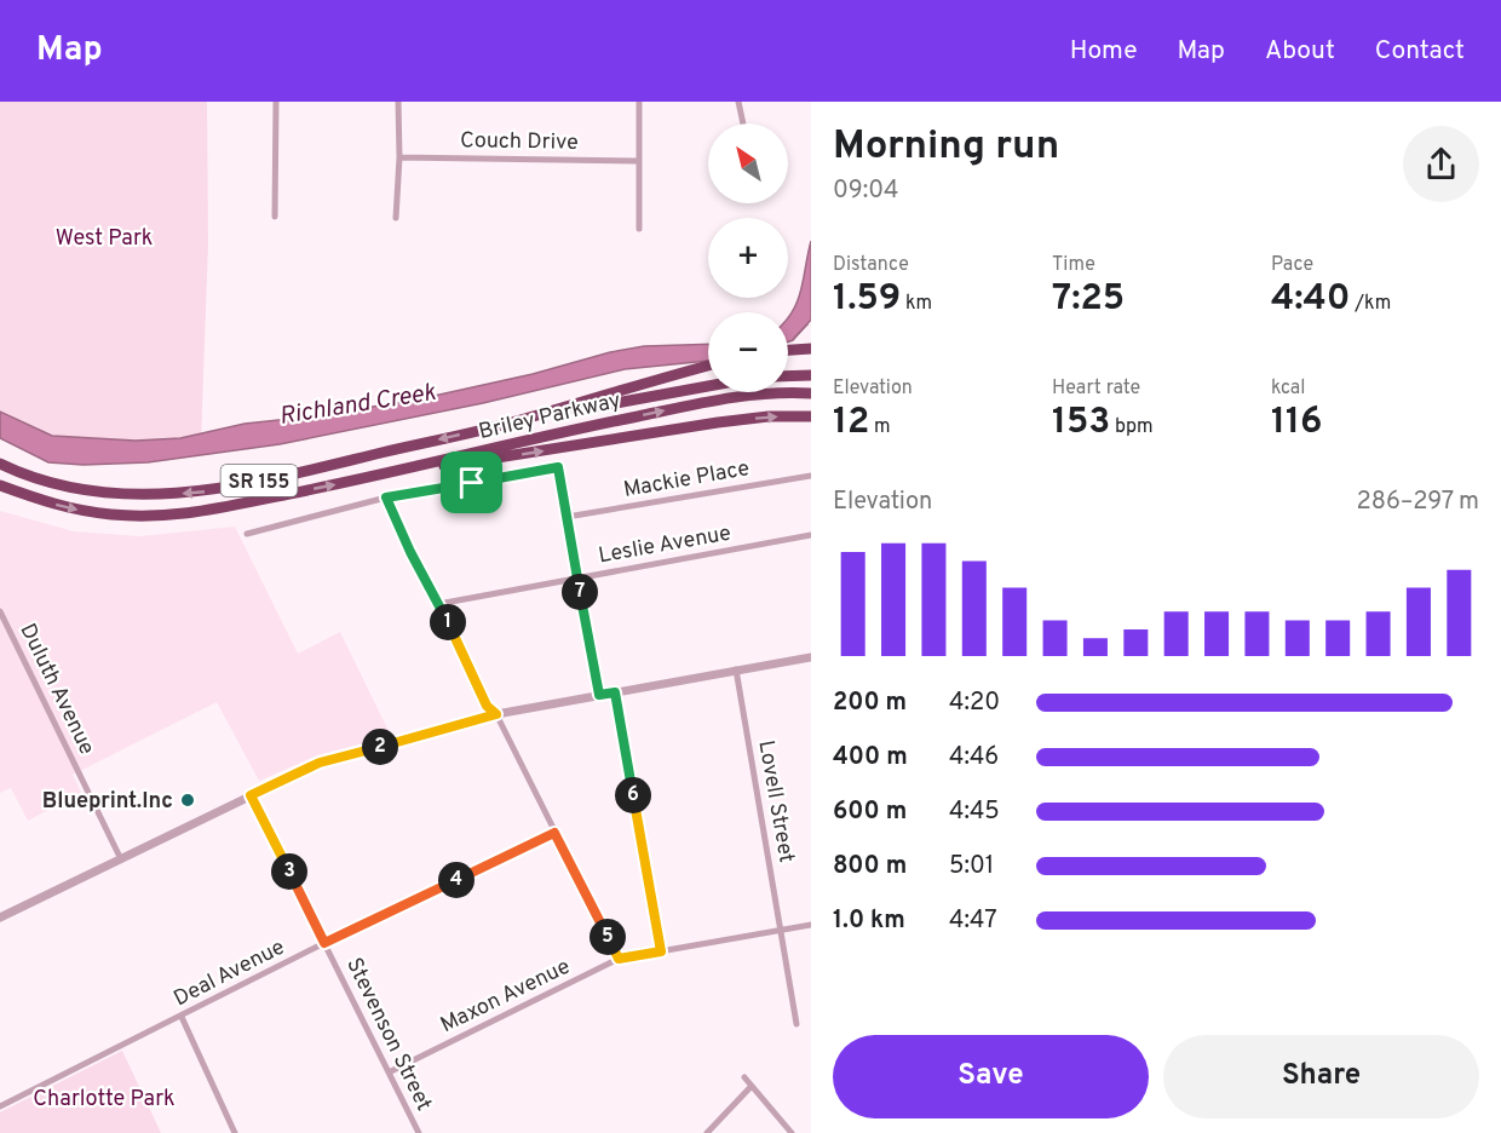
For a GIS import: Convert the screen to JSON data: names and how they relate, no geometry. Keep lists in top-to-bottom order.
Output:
{
  "streets": {
    "highway": ["Briley Parkway", "SR 155"],
    "street": [
      "Couch Drive",
      "Mackie Place",
      "Leslie Avenue",
      "Duluth Avenue",
      "Lovell Street",
      "Deal Avenue",
      "Maxon Avenue",
      "Stevenson Street"
    ]
  },
  "crossings": [
    ["Lovell Street", "Maxon Avenue"],
    ["Deal Avenue", "Stevenson Street"],
    ["Maxon Avenue", "Stevenson Street"]
  ],
  "water": ["Richland Creek"],
  "parks": ["West Park", "Charlotte Park"],
  "places": ["Blueprint.Inc"],
  "north": "top left",
  "page": {
    "header": "Map",
    "nav": [
      "Home",
      "Map",
      "About",
      "Contact"
    ],
    "heading": ["Morning run", "09:04"],
    "map_buttons": ["+", "−"],
    "stats": [
      ["Distance", "1.59 km"],
      ["Time", "7:25"],
      ["Pace", "4:40 /km"],
      ["Elevation", "12 m"],
      ["Heart rate", "153 bpm"],
      ["kcal", "116"]
    ],
    "chart": ["Elevation", "286–297 m"],
    "pins": [
      "7",
      "1",
      "2",
      "6",
      "3",
      "4",
      "5"
    ],
    "list": [
      {
        "name": "200 m",
        "note": "4:20"
      },
      {
        "name": "400 m",
        "note": "4:46"
      },
      {
        "name": "600 m",
        "note": "4:45"
      },
      {
        "name": "800 m",
        "note": "5:01"
      },
      {
        "name": "1.0 km",
        "note": "4:47"
      }
    ],
    "buttons": ["Save", "Share"]
  }
}
